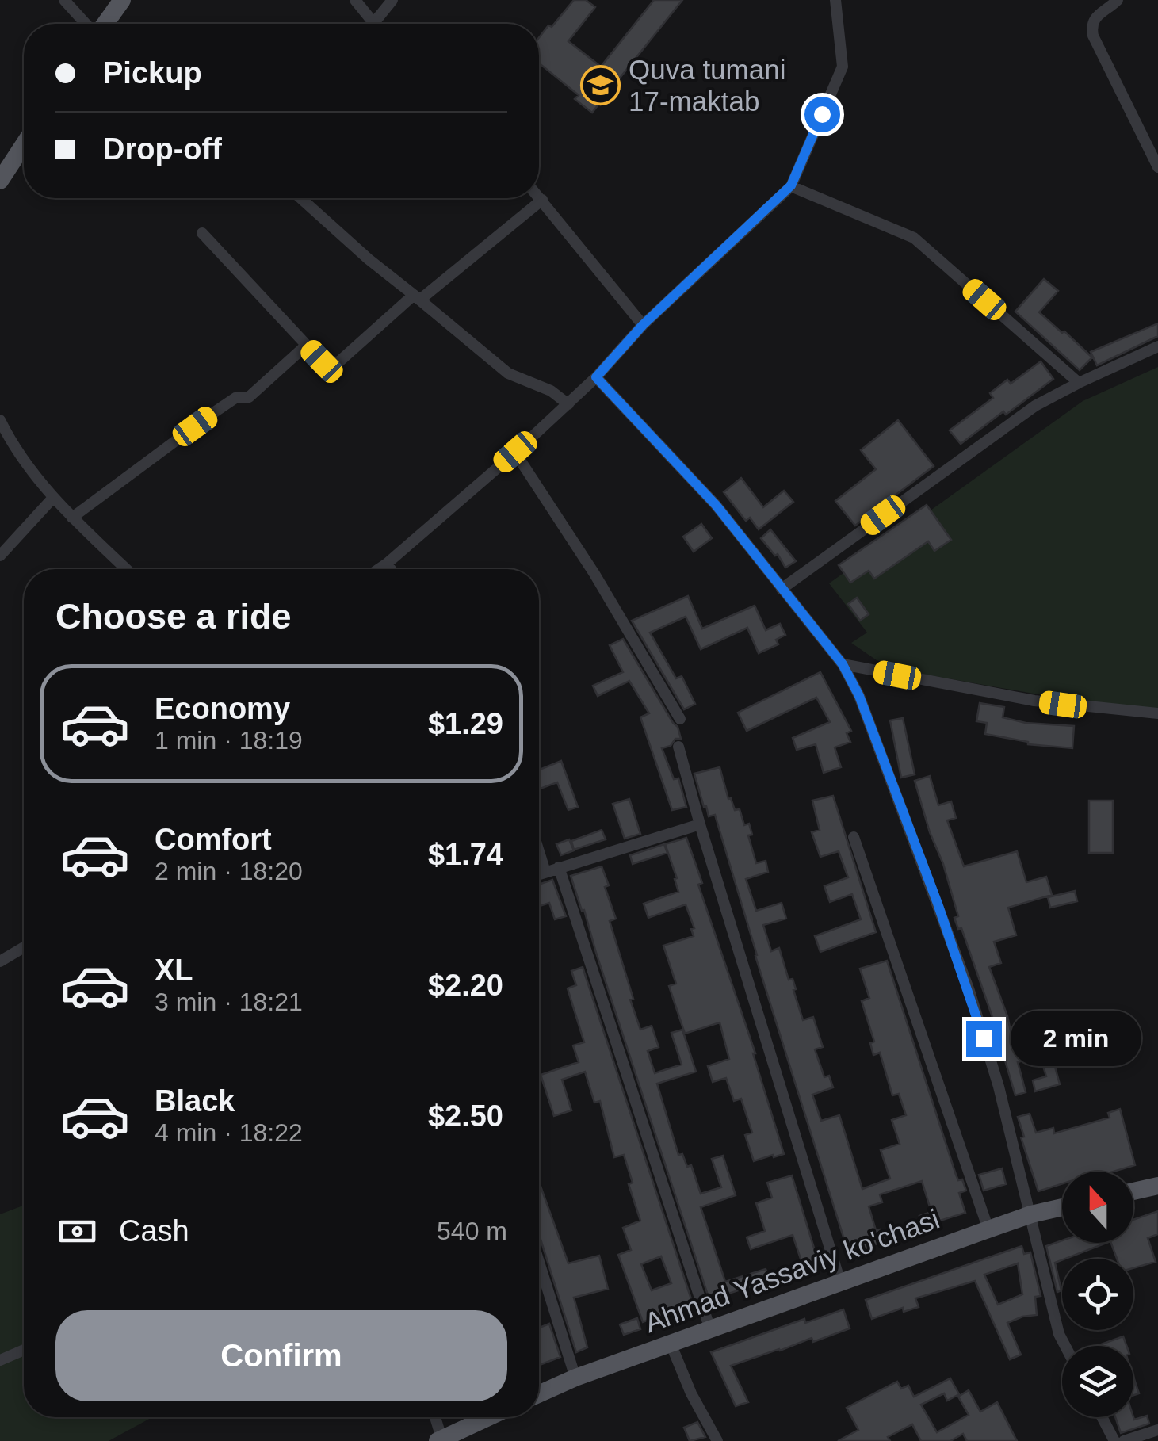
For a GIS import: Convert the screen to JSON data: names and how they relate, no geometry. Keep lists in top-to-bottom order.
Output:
{
  "streets": {
    "main road": ["Ahmad Yassaviy ko'chasi"]
  },
  "places": {
    "school or university": ["Quva tumani 17-maktab"]
  },
  "north": "top",
  "page": {
    "banner": ["Pickup", "Drop-off"],
    "heading": "Choose a ride",
    "list": [
      {
        "name": "Economy",
        "note": "1 min · 18:19",
        "value": "$1.29"
      },
      {
        "name": "Comfort",
        "note": "2 min · 18:20",
        "value": "$1.74"
      },
      {
        "name": "XL",
        "note": "3 min · 18:21",
        "value": "$2.20"
      },
      {
        "name": "Black",
        "note": "4 min · 18:22",
        "value": "$2.50"
      }
    ],
    "bubble": "2 min",
    "pay": ["Cash", "540 m"],
    "buttons": "Confirm"
  }
}
